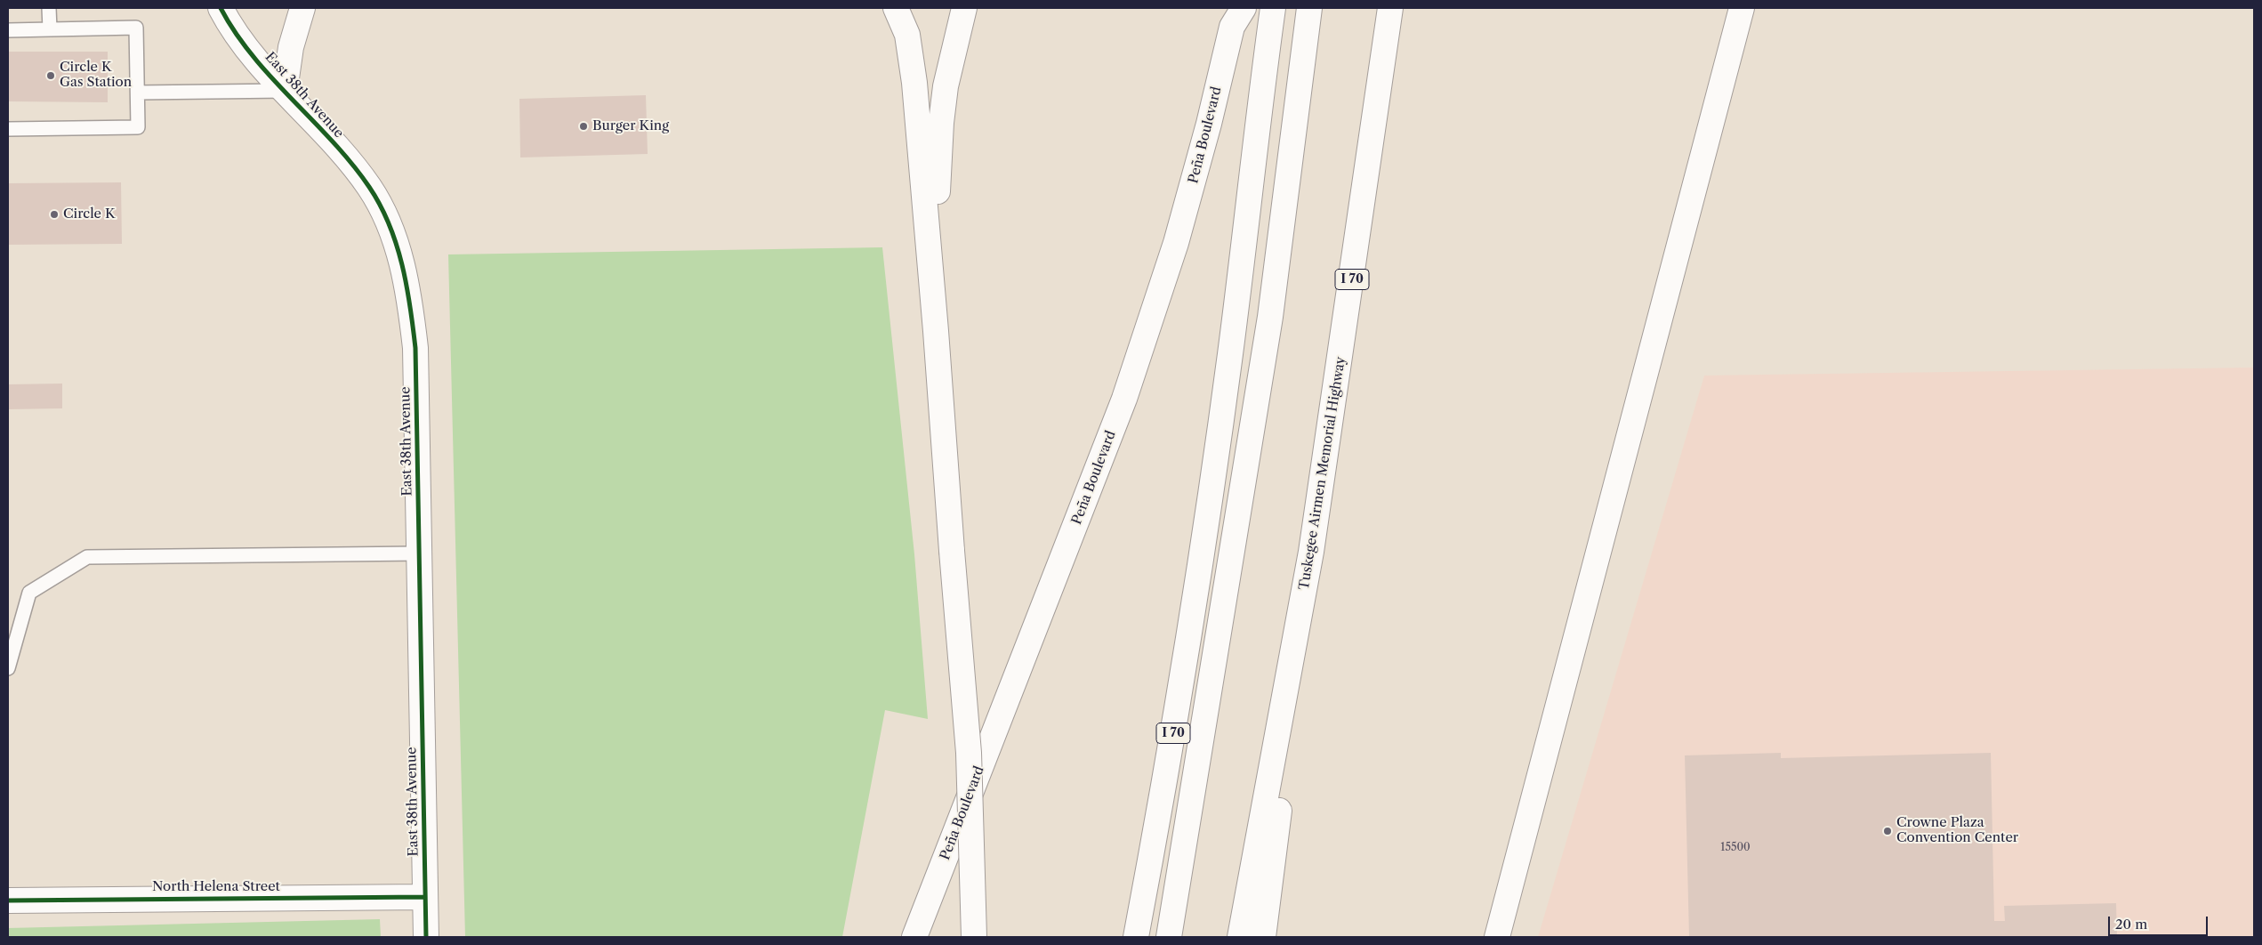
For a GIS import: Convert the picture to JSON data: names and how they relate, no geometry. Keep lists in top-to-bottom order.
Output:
{
  "streets": {
    "main road": [
      "East 38th Avenue",
      "Peña Boulevard",
      "I 70",
      "Tuskegee Airmen Memorial Highway",
      "North Helena Street"
    ]
  },
  "crossings": [
    ["East 38th Avenue", "North Helena Street"]
  ],
  "places": [
    "Circle K Gas Station",
    "Burger King",
    "Circle K",
    "Crowne Plaza Convention Center"
  ],
  "house_numbers": ["15500"],
  "scale_bar": "20 m"
}
